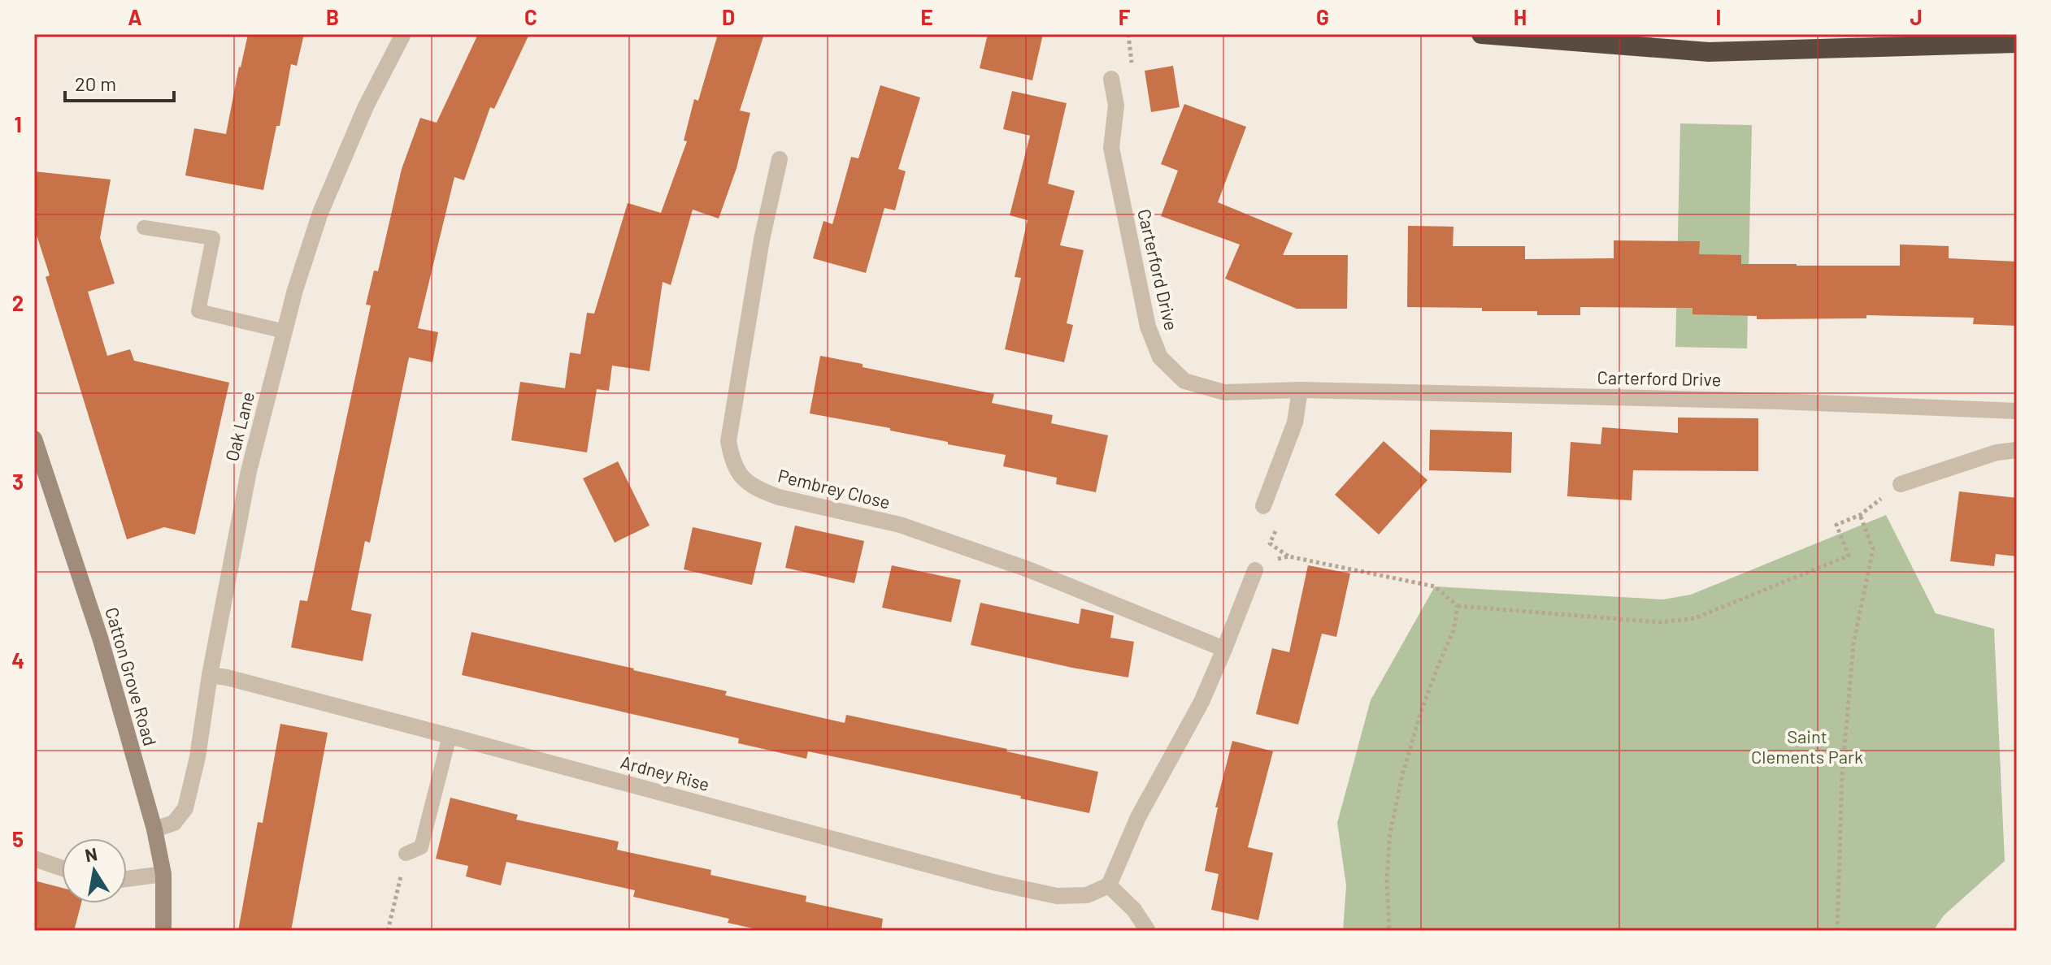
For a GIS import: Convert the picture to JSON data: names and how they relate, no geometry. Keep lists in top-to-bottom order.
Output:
{
  "streets": {
    "street": [
      "Carterford Drive",
      "Oak Lane",
      "Pembrey Close",
      "Catton Grove Road",
      "Ardney Rise"
    ]
  },
  "crossings": [
    ["Oak Lane", "Catton Grove Road"],
    ["Oak Lane", "Ardney Rise"]
  ],
  "parks": ["Saint Clements Park"],
  "scale_bar": "20 m",
  "north": "top",
  "grid": {
    "columns": [
      "A",
      "B",
      "C",
      "D",
      "E",
      "F",
      "G",
      "H",
      "I",
      "J"
    ],
    "rows": [
      "1",
      "2",
      "3",
      "4",
      "5"
    ]
  }
}
